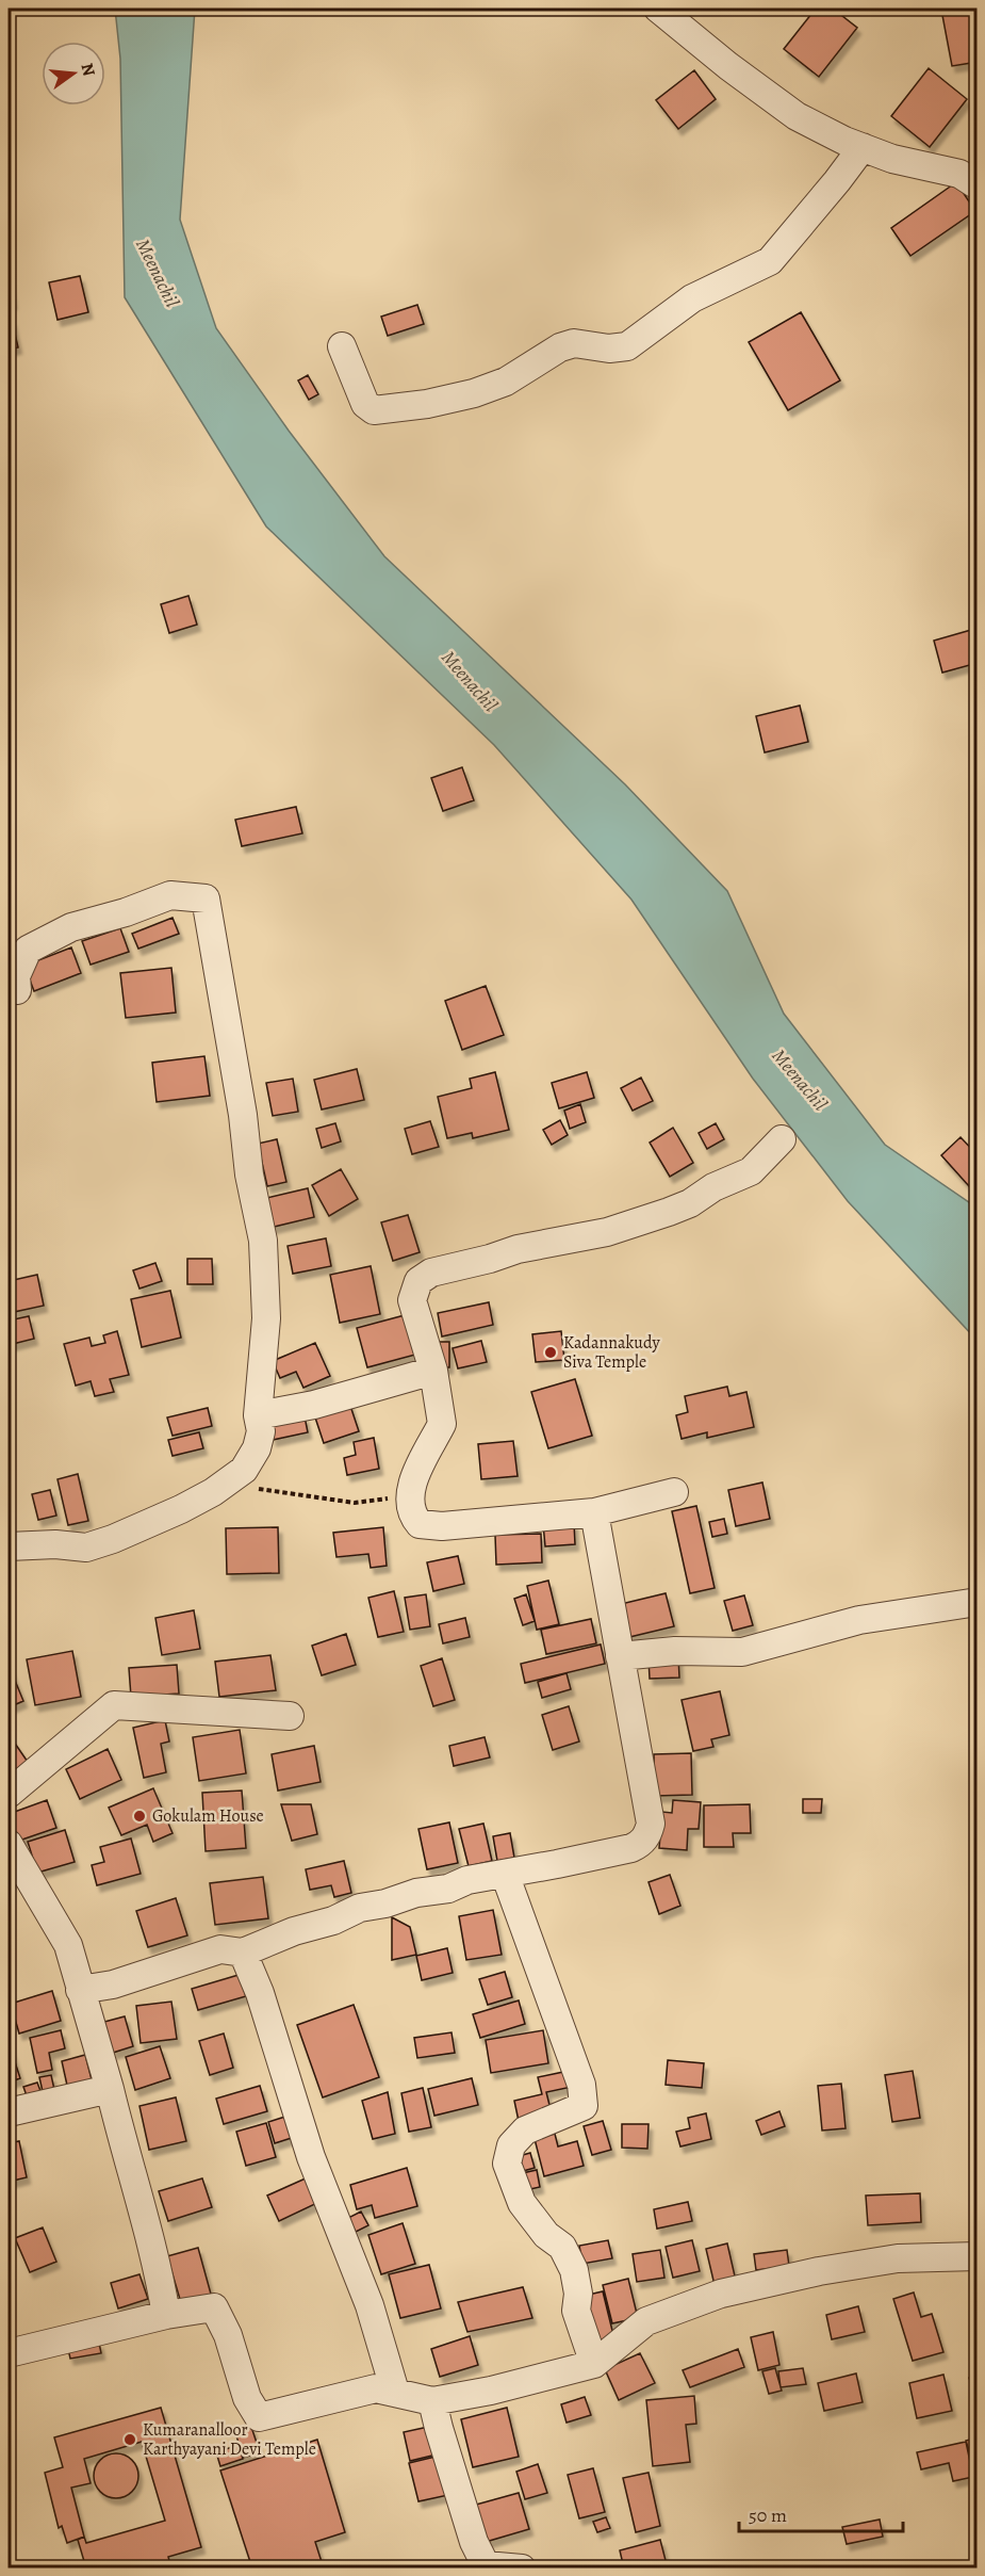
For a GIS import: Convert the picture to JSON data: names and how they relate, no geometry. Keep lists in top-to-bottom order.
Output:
{
  "water": ["Meenachil"],
  "places": ["Kadannakudy Siva Temple", "Gokulam House", "Kumaranalloor Karthyayani Devi Temple"],
  "scale_bar": "50 m",
  "north": "right"
}
